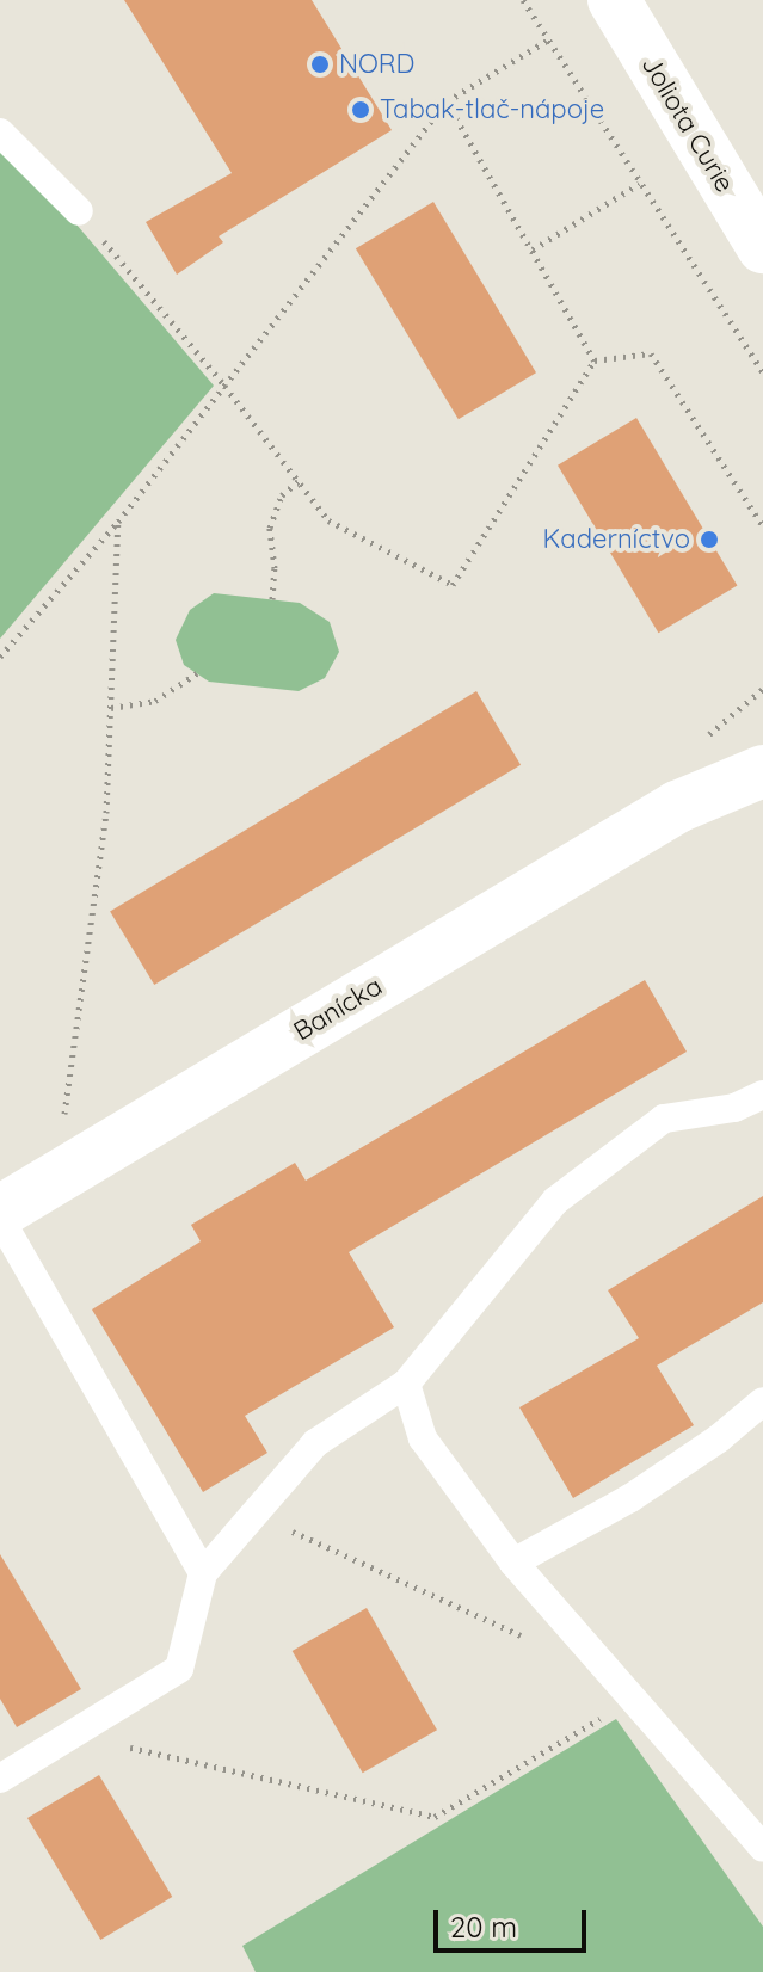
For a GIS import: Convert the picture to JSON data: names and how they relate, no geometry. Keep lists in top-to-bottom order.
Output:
{
  "streets": {
    "street": ["Joliota Curie", "Banícka"]
  },
  "places": ["NORD", "Tabak-tlač-nápoje", "Kaderníctvo"],
  "scale_bar": "20 m"
}
